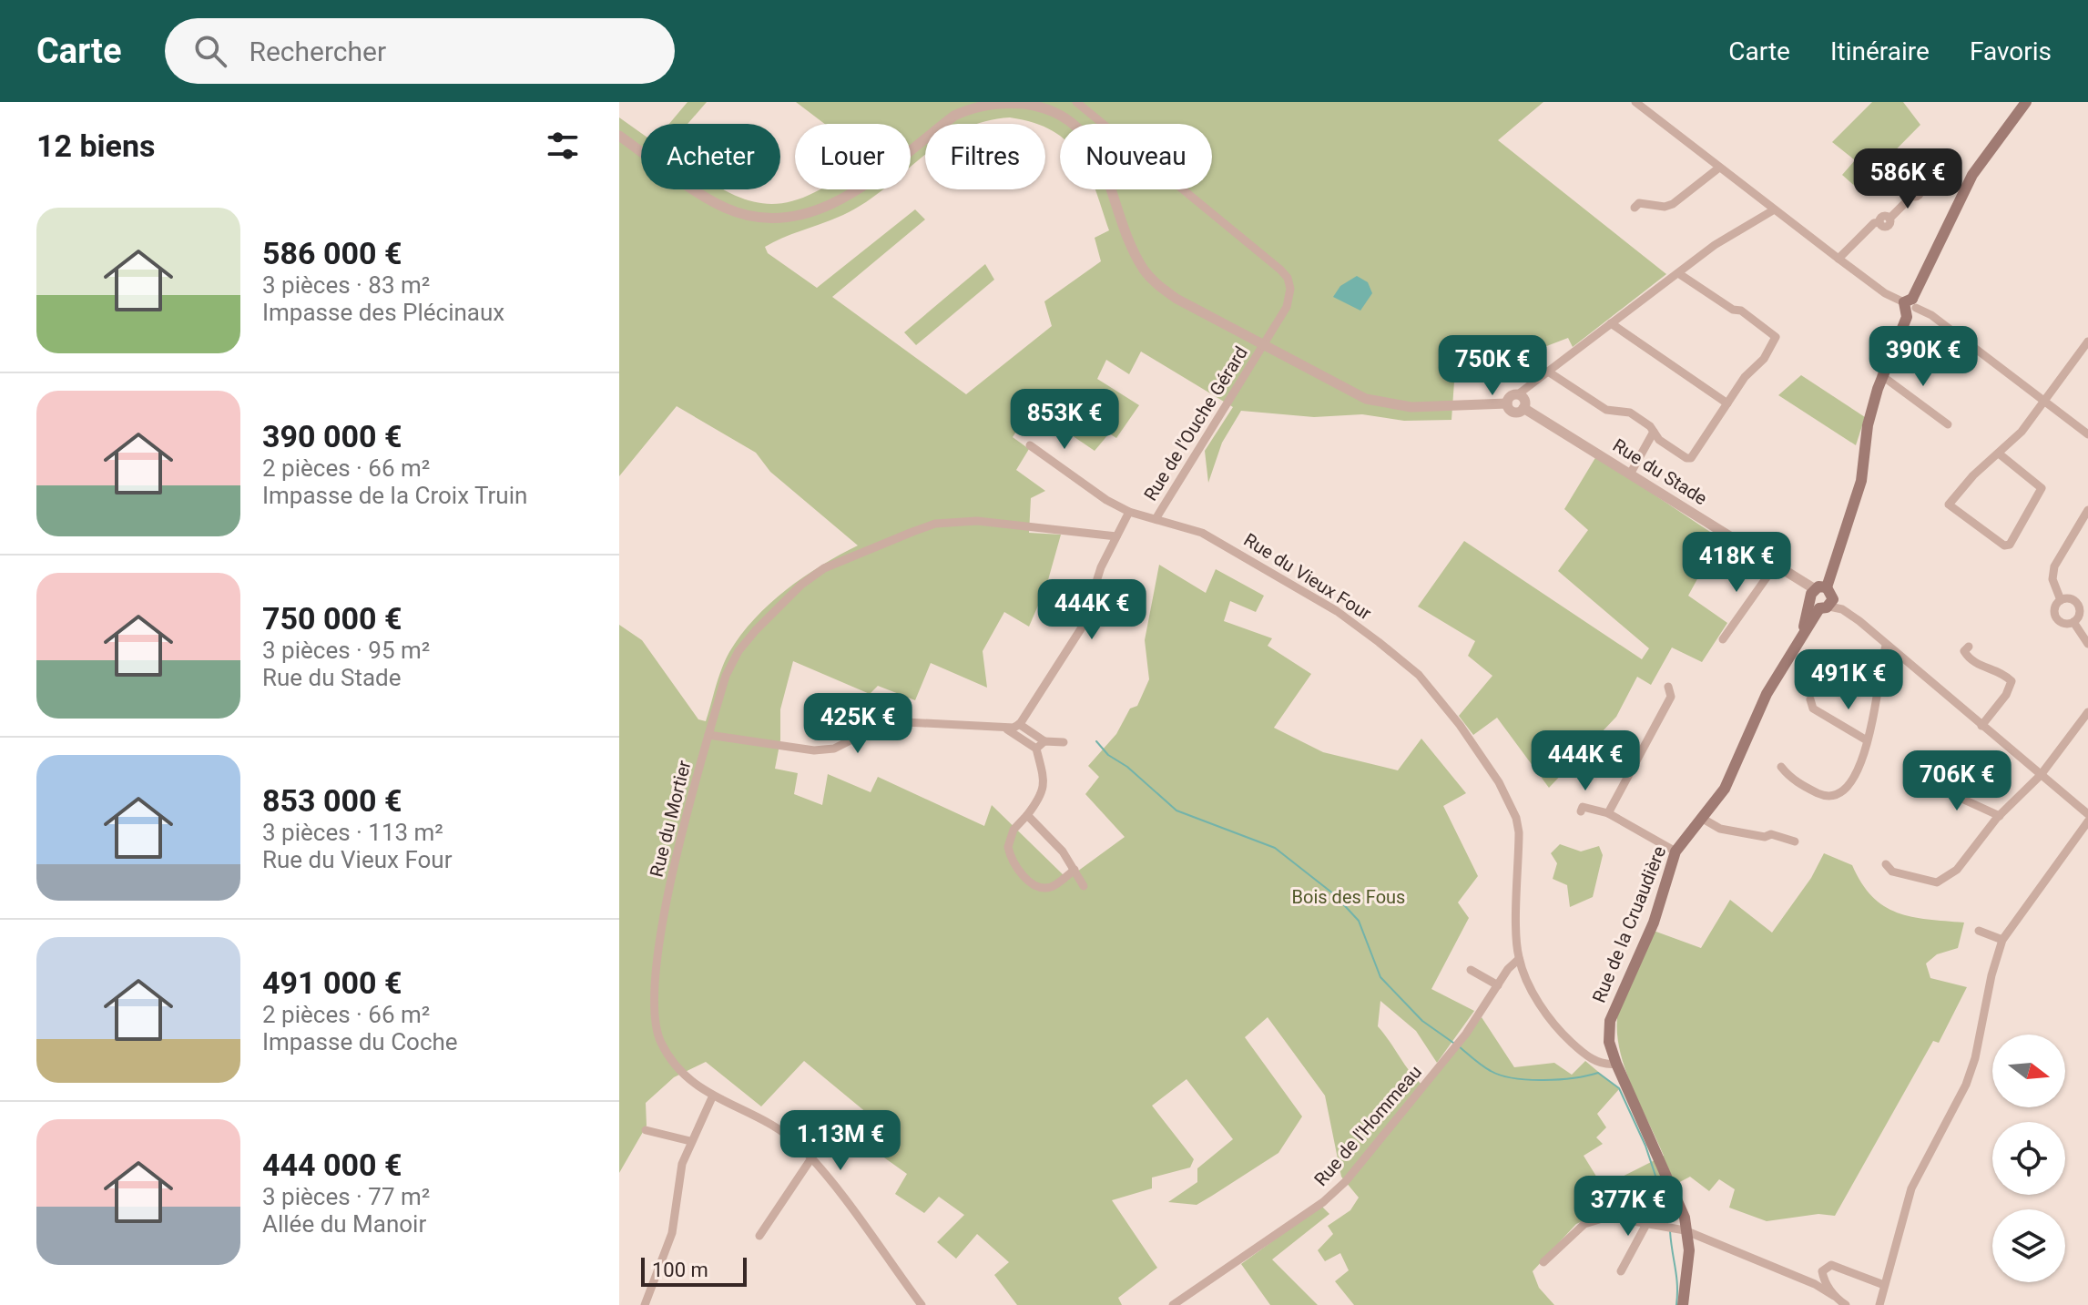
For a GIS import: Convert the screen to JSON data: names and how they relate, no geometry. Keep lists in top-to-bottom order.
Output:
{
  "streets": {
    "main road": ["Rue de la Cruaudière"],
    "street": [
      "Rue de l'Ouche Gérard",
      "Rue du Stade",
      "Rue du Vieux Four",
      "Rue du Mortier",
      "Rue de l'Hommeau"
    ]
  },
  "crossings": [
    ["Rue de l'Ouche Gérard", "Rue du Vieux Four"],
    ["Rue du Stade", "Rue de la Cruaudière"],
    ["Rue du Vieux Four", "Rue de la Cruaudière"],
    ["Rue du Vieux Four", "Rue de l'Hommeau"]
  ],
  "parks": ["Bois des Fous"],
  "scale_bar": "100 m",
  "north": "right",
  "page": {
    "header": "Carte",
    "search": "Rechercher",
    "nav": ["Carte", "Itinéraire", "Favoris"],
    "heading": "12 biens",
    "chip": [
      "Acheter",
      "Louer",
      "Filtres",
      "Nouveau"
    ],
    "price": [
      "586K €",
      "390K €",
      "750K €",
      "853K €",
      "418K €",
      "444K €",
      "491K €",
      "425K €",
      "444K €",
      "706K €",
      "1.13M €",
      "377K €"
    ],
    "list": [
      {
        "name": "586 000 €",
        "note": "3 pièces · 83 m² · Impasse des Plécinaux"
      },
      {
        "name": "390 000 €",
        "note": "2 pièces · 66 m² · Impasse de la Croix Truin"
      },
      {
        "name": "750 000 €",
        "note": "3 pièces · 95 m² · Rue du Stade"
      },
      {
        "name": "853 000 €",
        "note": "3 pièces · 113 m² · Rue du Vieux Four"
      },
      {
        "name": "491 000 €",
        "note": "2 pièces · 66 m² · Impasse du Coche"
      },
      {
        "name": "444 000 €",
        "note": "3 pièces · 77 m² · Allée du Manoir"
      }
    ],
    "scale": "100 m"
  }
}
